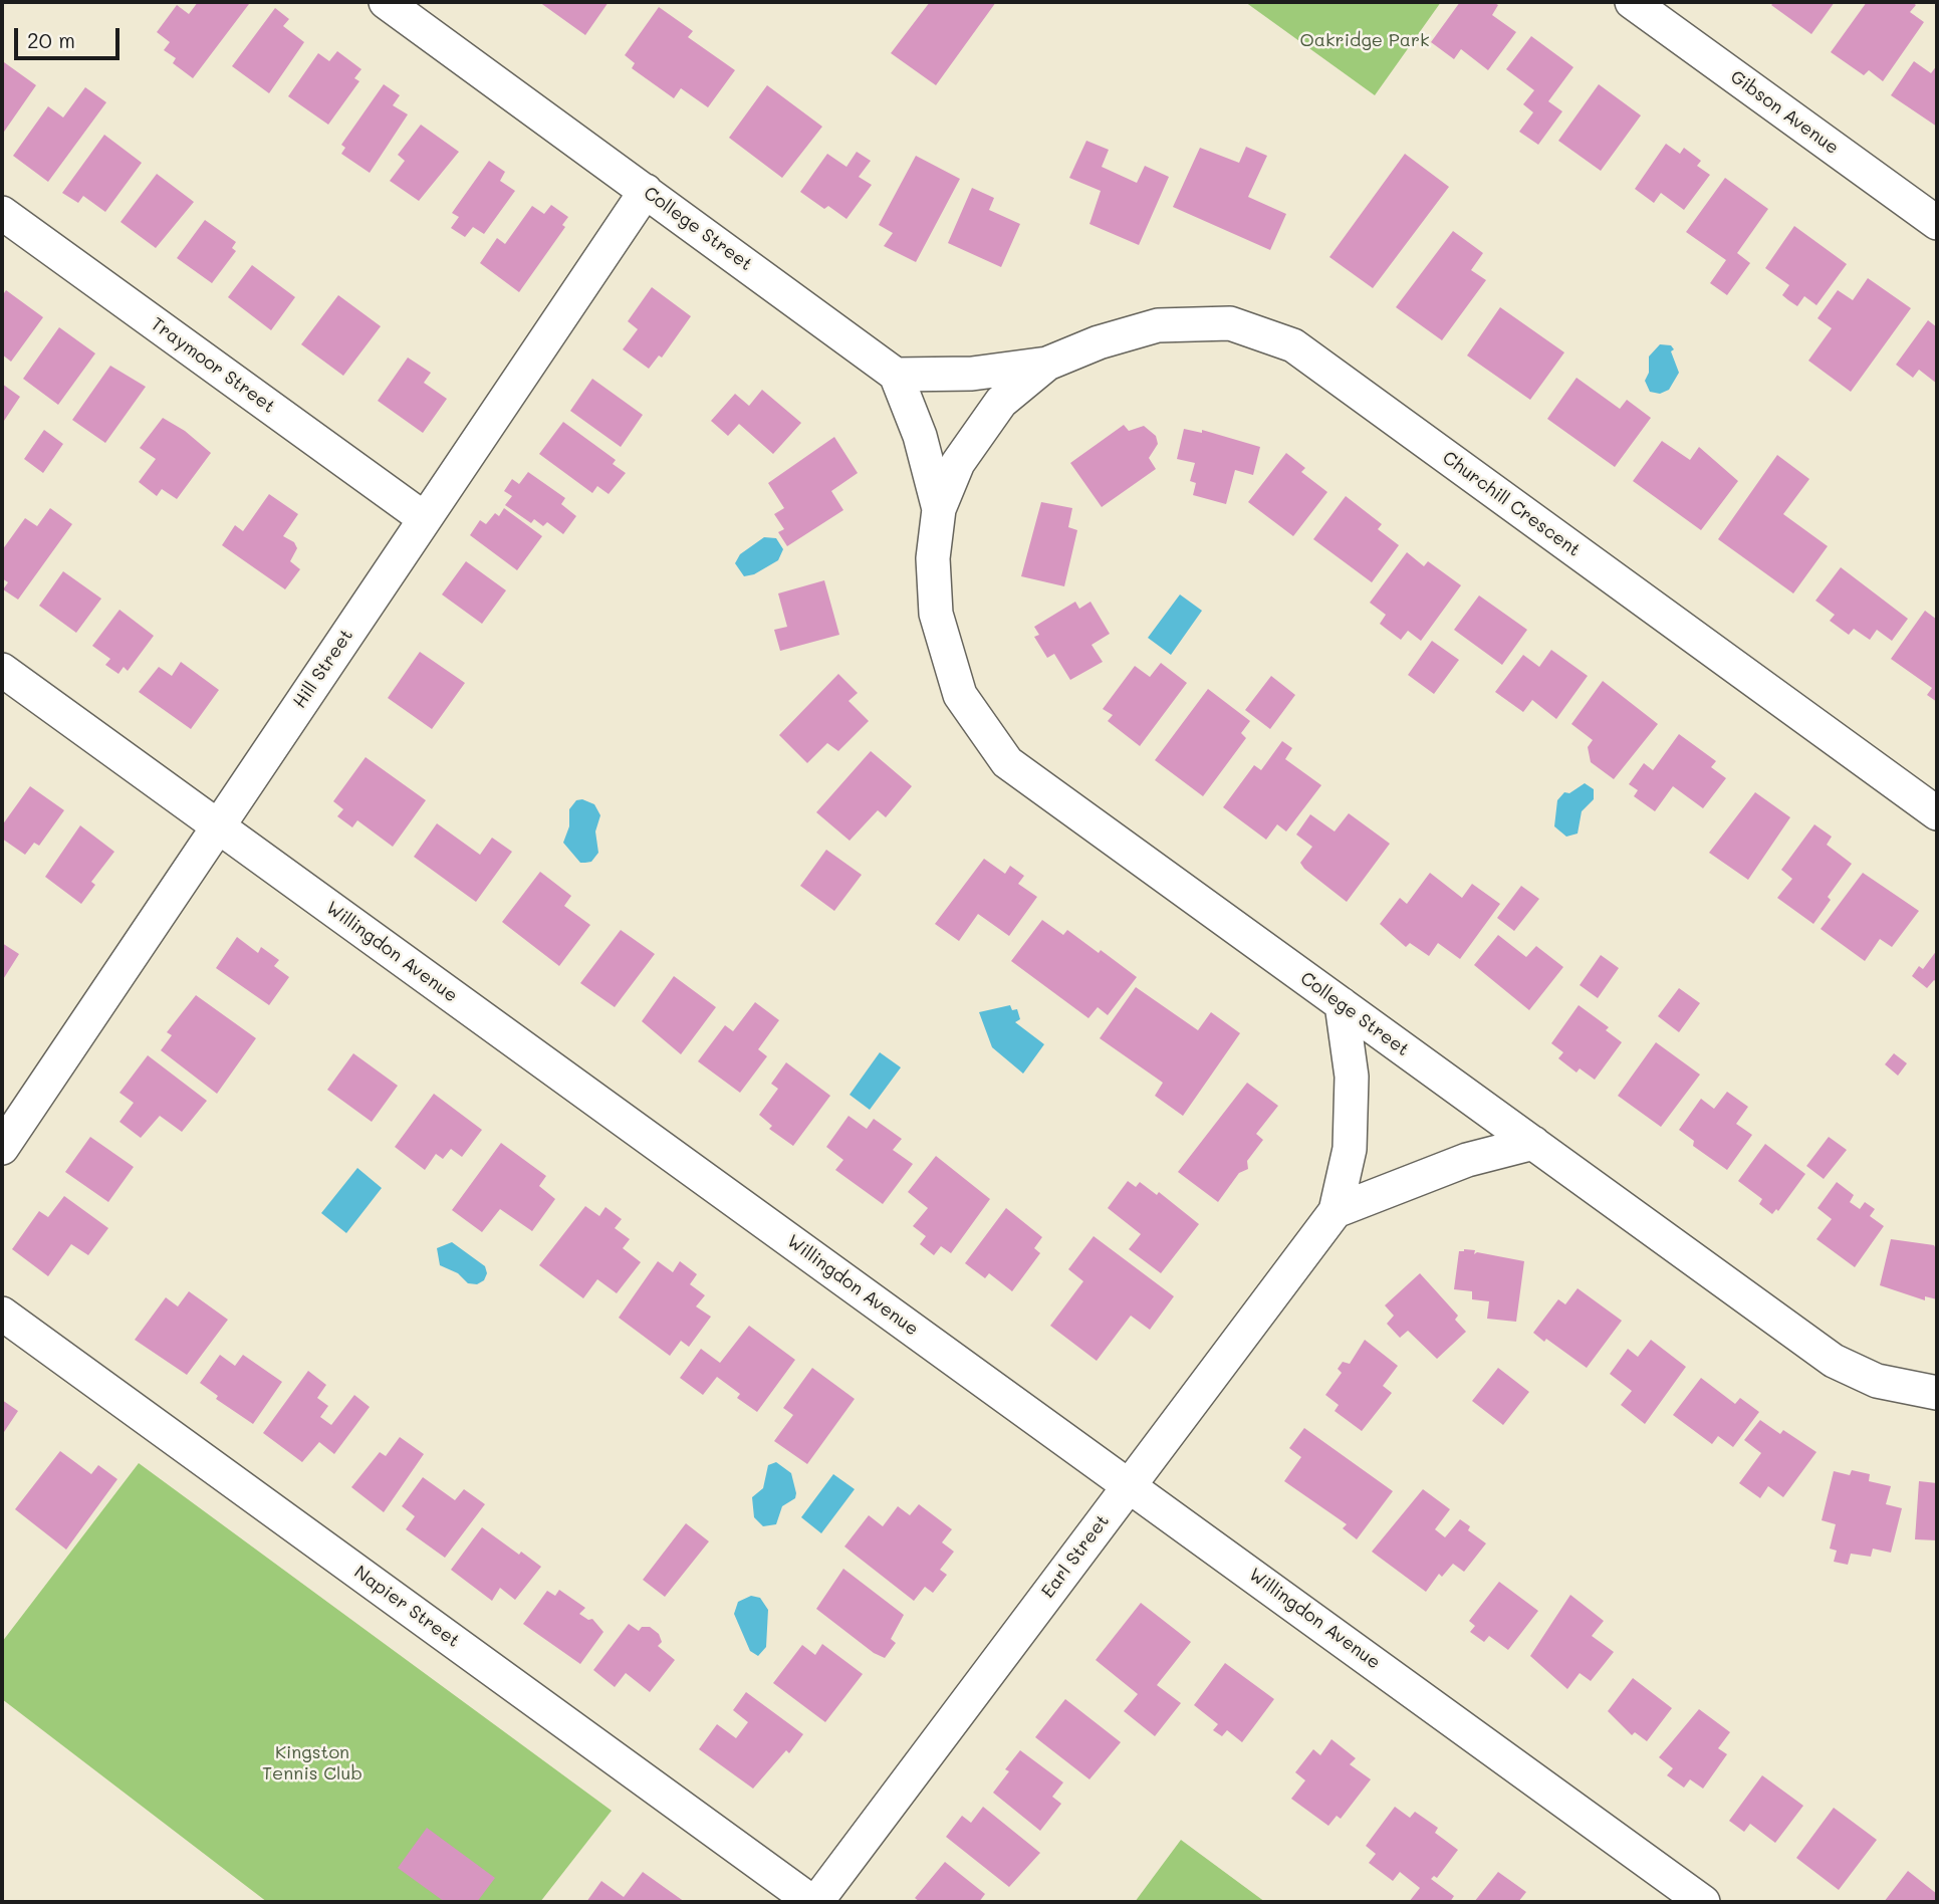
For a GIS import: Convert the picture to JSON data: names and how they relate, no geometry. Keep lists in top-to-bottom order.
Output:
{
  "streets": {
    "street": [
      "Gibson Avenue",
      "College Street",
      "Traymoor Street",
      "Churchill Crescent",
      "Hill Street",
      "Willingdon Avenue",
      "Earl Street",
      "Napier Street"
    ]
  },
  "crossings": [
    ["College Street", "Churchill Crescent"],
    ["College Street", "Hill Street"],
    ["College Street", "Earl Street"],
    ["Traymoor Street", "Hill Street"],
    ["Hill Street", "Willingdon Avenue"],
    ["Willingdon Avenue", "Earl Street"],
    ["Earl Street", "Napier Street"]
  ],
  "parks": ["Oakridge Park", "Kingston Tennis Club"],
  "scale_bar": "20 m"
}
